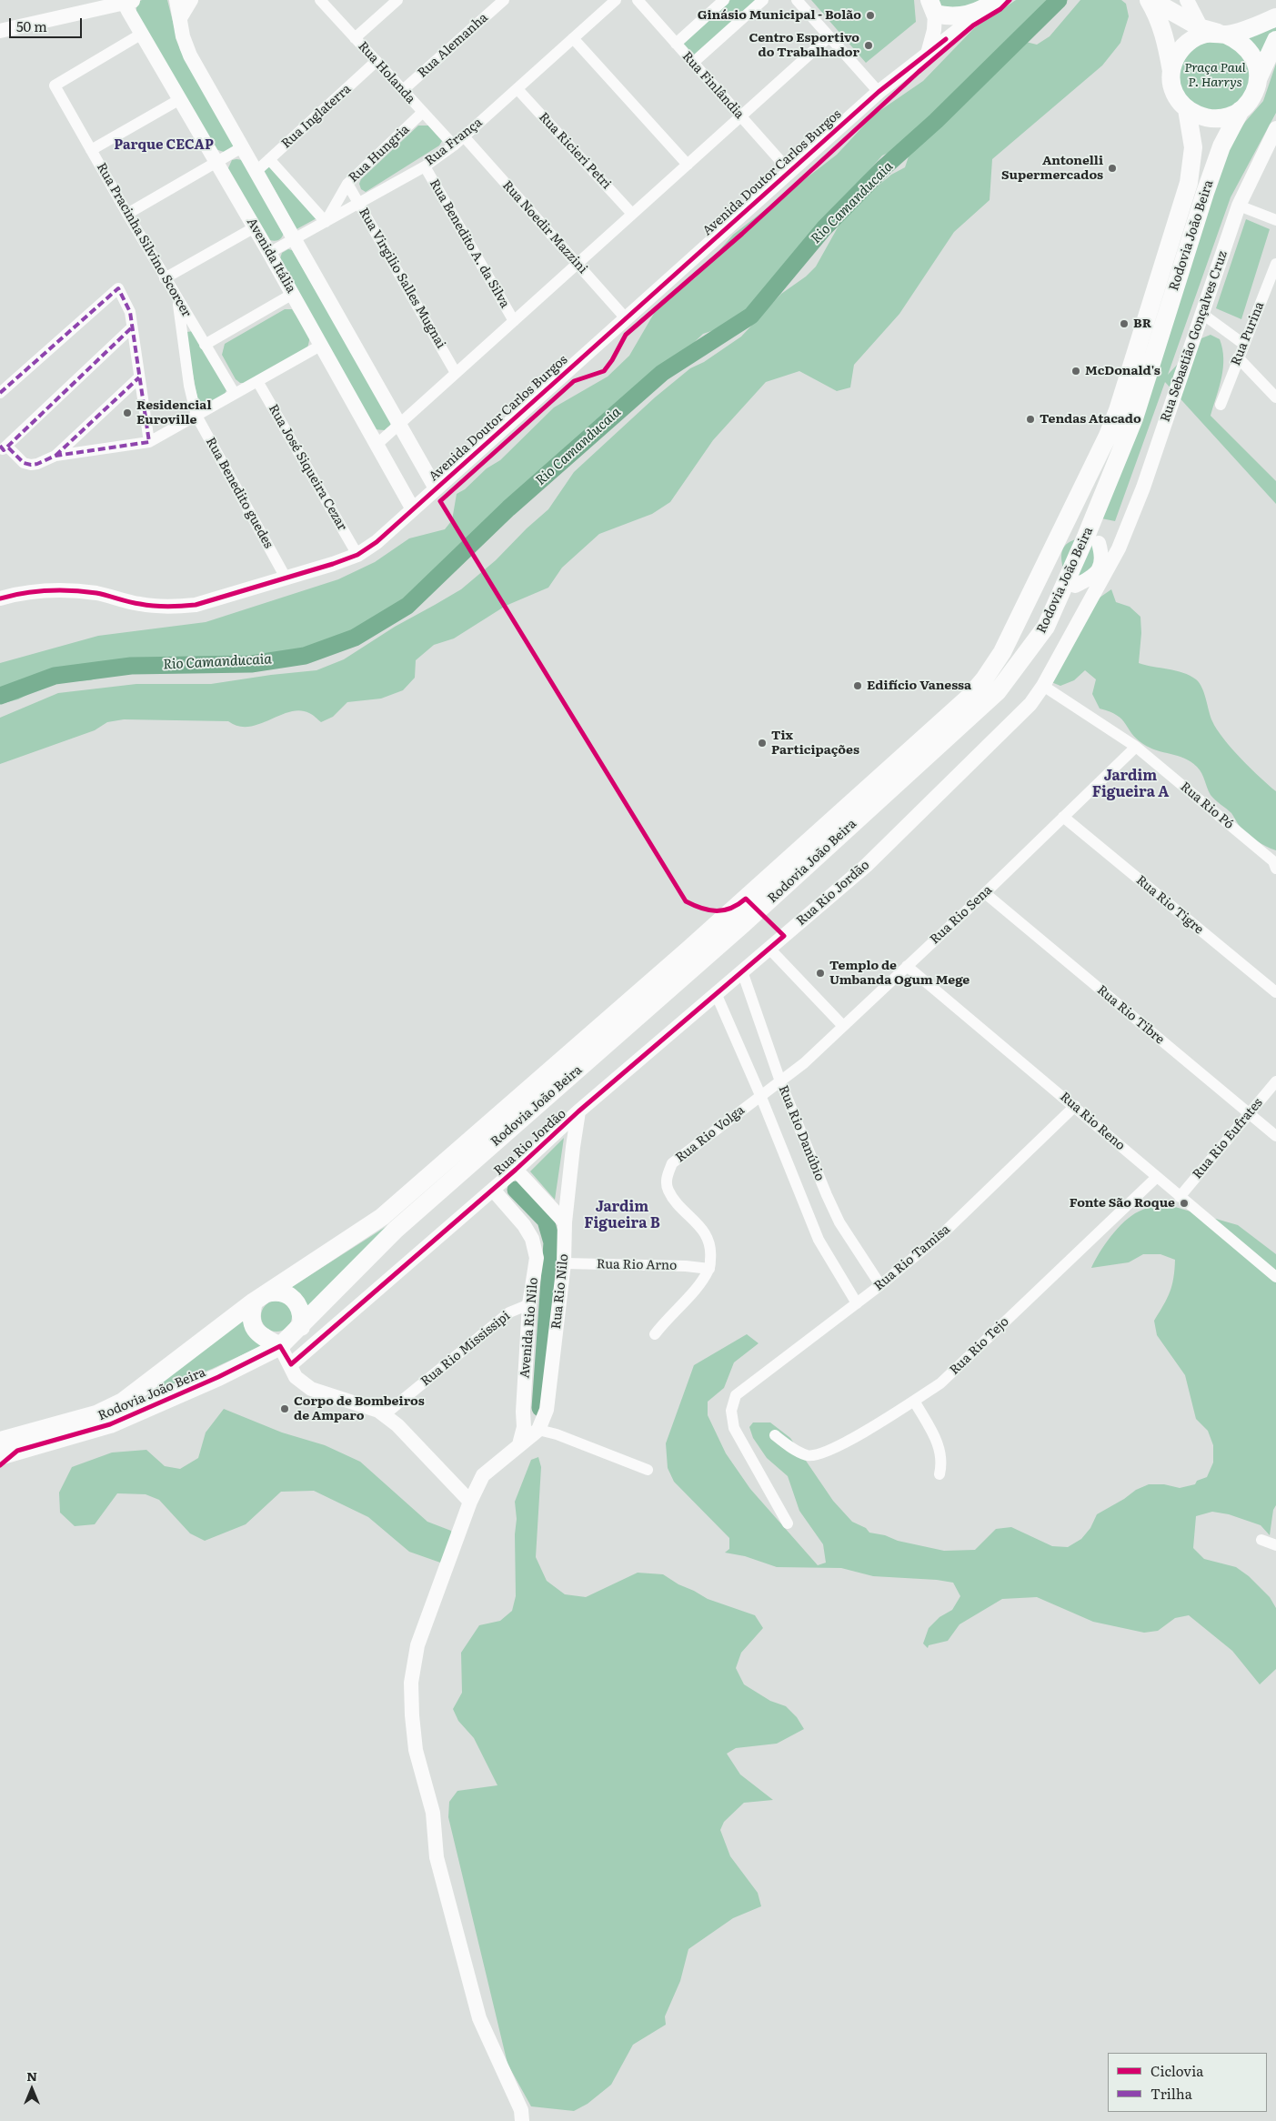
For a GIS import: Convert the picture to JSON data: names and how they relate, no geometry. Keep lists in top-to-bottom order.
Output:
{
  "streets": {
    "main road": ["Rodovia João Beira"],
    "street": [
      "Rua Alemanha",
      "Rua Holanda",
      "Rua Finlândia",
      "Rua Inglaterra",
      "Rua França",
      "Rua Ricieri Petri",
      "Rua Hungria",
      "Avenida Doutor Carlos Burgos",
      "Rua Noedir Mazzini",
      "Rua Pracinha Silvino Scorcer",
      "Rua Benedito A. da Silva",
      "Avenida Itália",
      "Rua Virgilio Salles Mugnai",
      "Rua Purina",
      "Rua Sebastião Gonçalves Cruz",
      "Rua José Siqueira Cezar",
      "Rua Benedito guedes",
      "Rua Rio Pó",
      "Rua Rio Jordão",
      "Rua Rio Tigre",
      "Rua Rio Sena",
      "Rua Rio Tibre",
      "Rua Rio Reno",
      "Rua Rio Danúbio",
      "Rua Rio Volga",
      "Rua Rio Eufrates",
      "Rua Rio Tamisa",
      "Rua Rio Arno",
      "Rua Rio Nilo",
      "Avenida Rio Nilo",
      "Rua Rio Tejo",
      "Rua Rio Mississipi"
    ]
  },
  "crossings": [
    ["Rua Alemanha", "Rua Holanda"],
    ["Rua Holanda", "Rua Inglaterra"],
    ["Rua Holanda", "Rua França"],
    ["Rua Holanda", "Rua Hungria"],
    ["Rua Finlândia", "Avenida Doutor Carlos Burgos"],
    ["Rua França", "Rua Ricieri Petri"],
    ["Rua França", "Rua Hungria"],
    ["Rua França", "Rua Noedir Mazzini"],
    ["Rua França", "Rua Benedito A. da Silva"],
    ["Rua França", "Avenida Itália"],
    ["Rua França", "Rua Virgilio Salles Mugnai"],
    ["Rua Hungria", "Rua Virgilio Salles Mugnai"],
    ["Avenida Doutor Carlos Burgos", "Rua Noedir Mazzini"],
    ["Avenida Doutor Carlos Burgos", "Avenida Itália"],
    ["Avenida Doutor Carlos Burgos", "Rua José Siqueira Cezar"],
    ["Avenida Doutor Carlos Burgos", "Rua Benedito guedes"],
    ["Rua Pracinha Silvino Scorcer", "Avenida Itália"],
    ["Rua Pracinha Silvino Scorcer", "Rua Benedito guedes"],
    ["Rua Sebastião Gonçalves Cruz", "Rua Rio Jordão"],
    ["Rua Rio Pó", "Rua Rio Jordão"],
    ["Rua Rio Pó", "Rua Rio Sena"],
    ["Rua Rio Jordão", "Rua Rio Danúbio"],
    ["Rua Rio Jordão", "Rua Rio Nilo"],
    ["Rua Rio Jordão", "Avenida Rio Nilo"],
    ["Rua Rio Tigre", "Rua Rio Sena"],
    ["Rua Rio Sena", "Rua Rio Tibre"],
    ["Rua Rio Sena", "Rua Rio Reno"],
    ["Rua Rio Sena", "Rua Rio Danúbio"],
    ["Rua Rio Sena", "Rua Rio Volga"],
    ["Rua Rio Tibre", "Rua Rio Eufrates"],
    ["Rua Rio Reno", "Rua Rio Eufrates"],
    ["Rua Rio Reno", "Rua Rio Tamisa"],
    ["Rua Rio Reno", "Rua Rio Tejo"],
    ["Rua Rio Danúbio", "Rua Rio Volga"],
    ["Rua Rio Danúbio", "Rua Rio Tamisa"],
    ["Rua Rio Volga", "Rua Rio Arno"],
    ["Rua Rio Arno", "Rua Rio Nilo"],
    ["Rua Rio Nilo", "Avenida Rio Nilo"],
    ["Avenida Rio Nilo", "Rua Rio Mississipi"]
  ],
  "districts": ["Parque CECAP", "Jardim Figueira A", "Jardim Figueira B"],
  "water": ["Rio Camanducaia"],
  "parks": ["Praça Paul P. Harrys"],
  "places": [
    "Ginásio Municipal - Bolão",
    "Centro Esportivo do Trabalhador",
    "Antonelli Supermercados",
    "BR",
    "McDonald's",
    "Residencial Euroville",
    "Tendas Atacado",
    "Edifício Vanessa",
    "Tix Participações",
    "Templo de Umbanda Ogum Mege",
    "Fonte São Roque",
    "Corpo de Bombeiros de Amparo"
  ],
  "legend": ["Ciclovia", "Trilha"],
  "scale_bar": "50 m",
  "north": "top"
}
